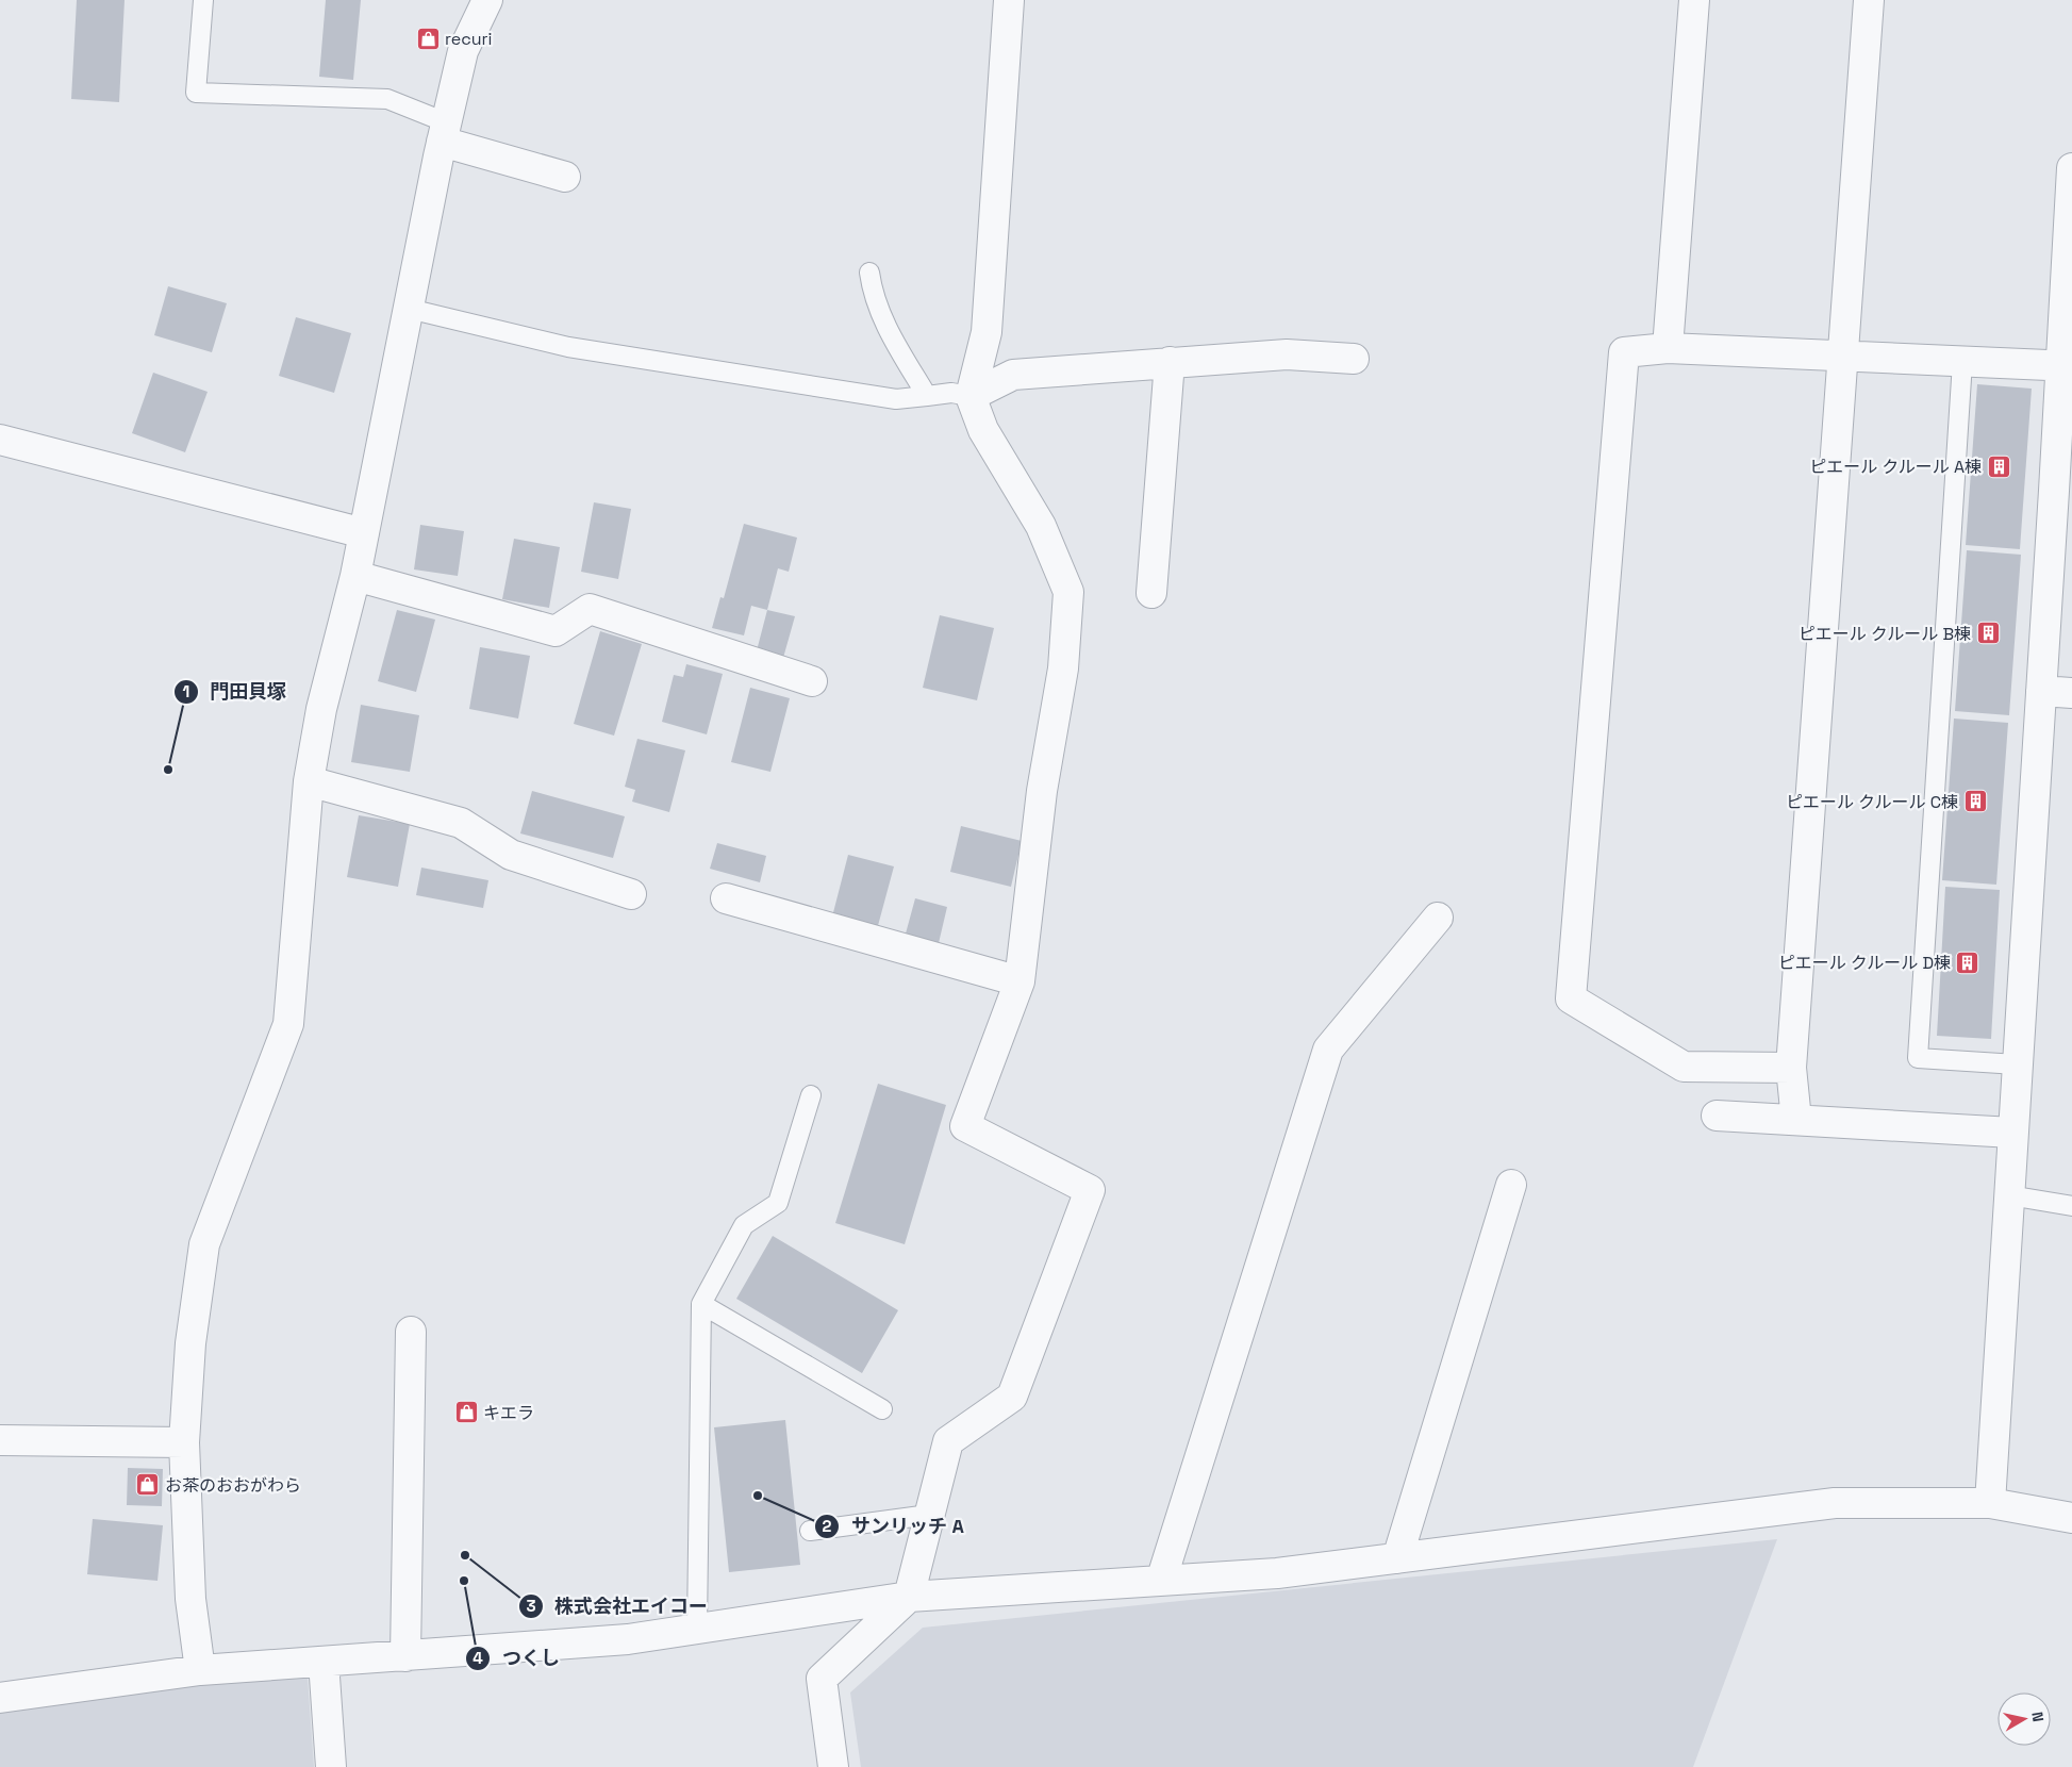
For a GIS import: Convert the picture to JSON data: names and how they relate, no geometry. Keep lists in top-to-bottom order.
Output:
{
  "places": {
    "shop": ["recuri", "キエラ", "お茶のおおがわら"],
    "building": [
      "ピエール クルール A棟",
      "ピエール クルール B棟",
      "ピエール クルール C棟",
      "ピエール クルール D棟"
    ],
    "other": [
      "門田貝塚",
      "サンリッチ A",
      "株式会社エイコー",
      "つくし"
    ]
  },
  "north": "right"
}
